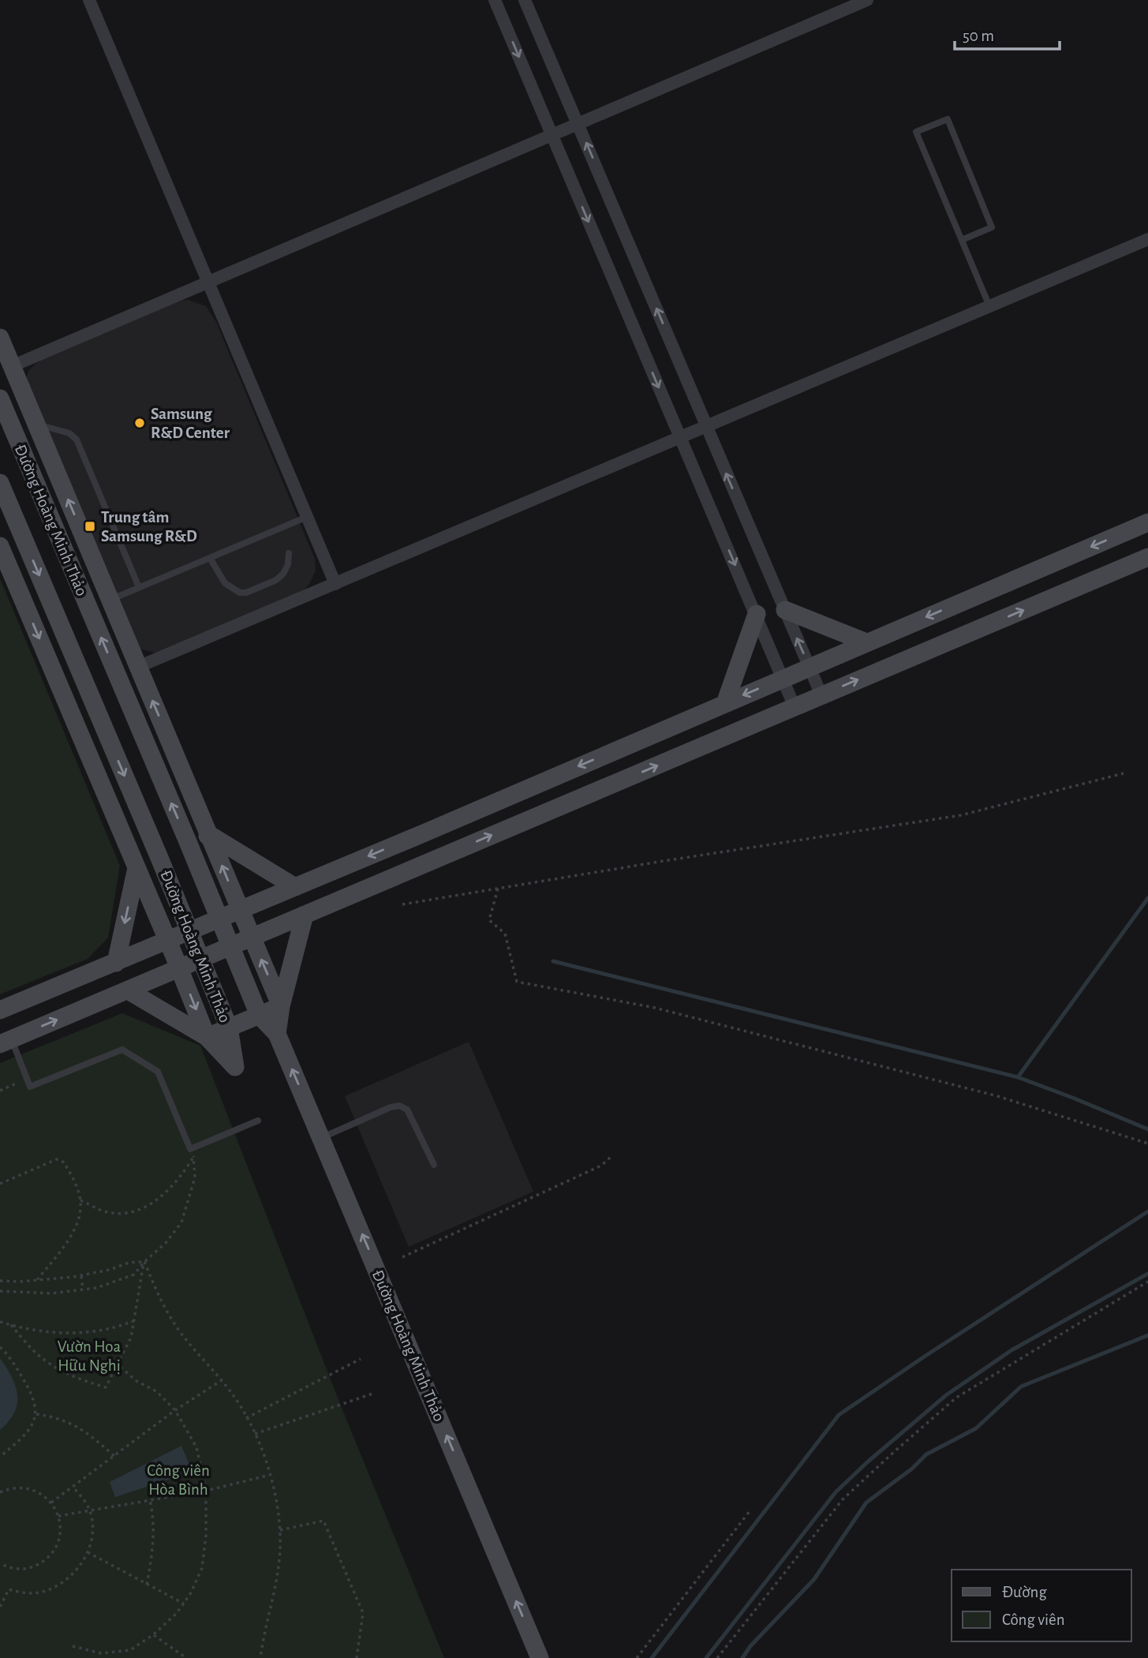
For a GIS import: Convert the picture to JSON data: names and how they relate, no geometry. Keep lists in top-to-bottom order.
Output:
{
  "streets": {
    "main road": ["Đường Hoàng Minh Thảo"]
  },
  "parks": ["Vườn Hoa Hữu Nghị", "Công viên Hòa Bình"],
  "places": {
    "other": ["Samsung R&D Center"],
    "transit": ["Trung tâm Samsung R&D"]
  },
  "legend": ["Đường", "Công viên"],
  "scale_bar": "50 m"
}
